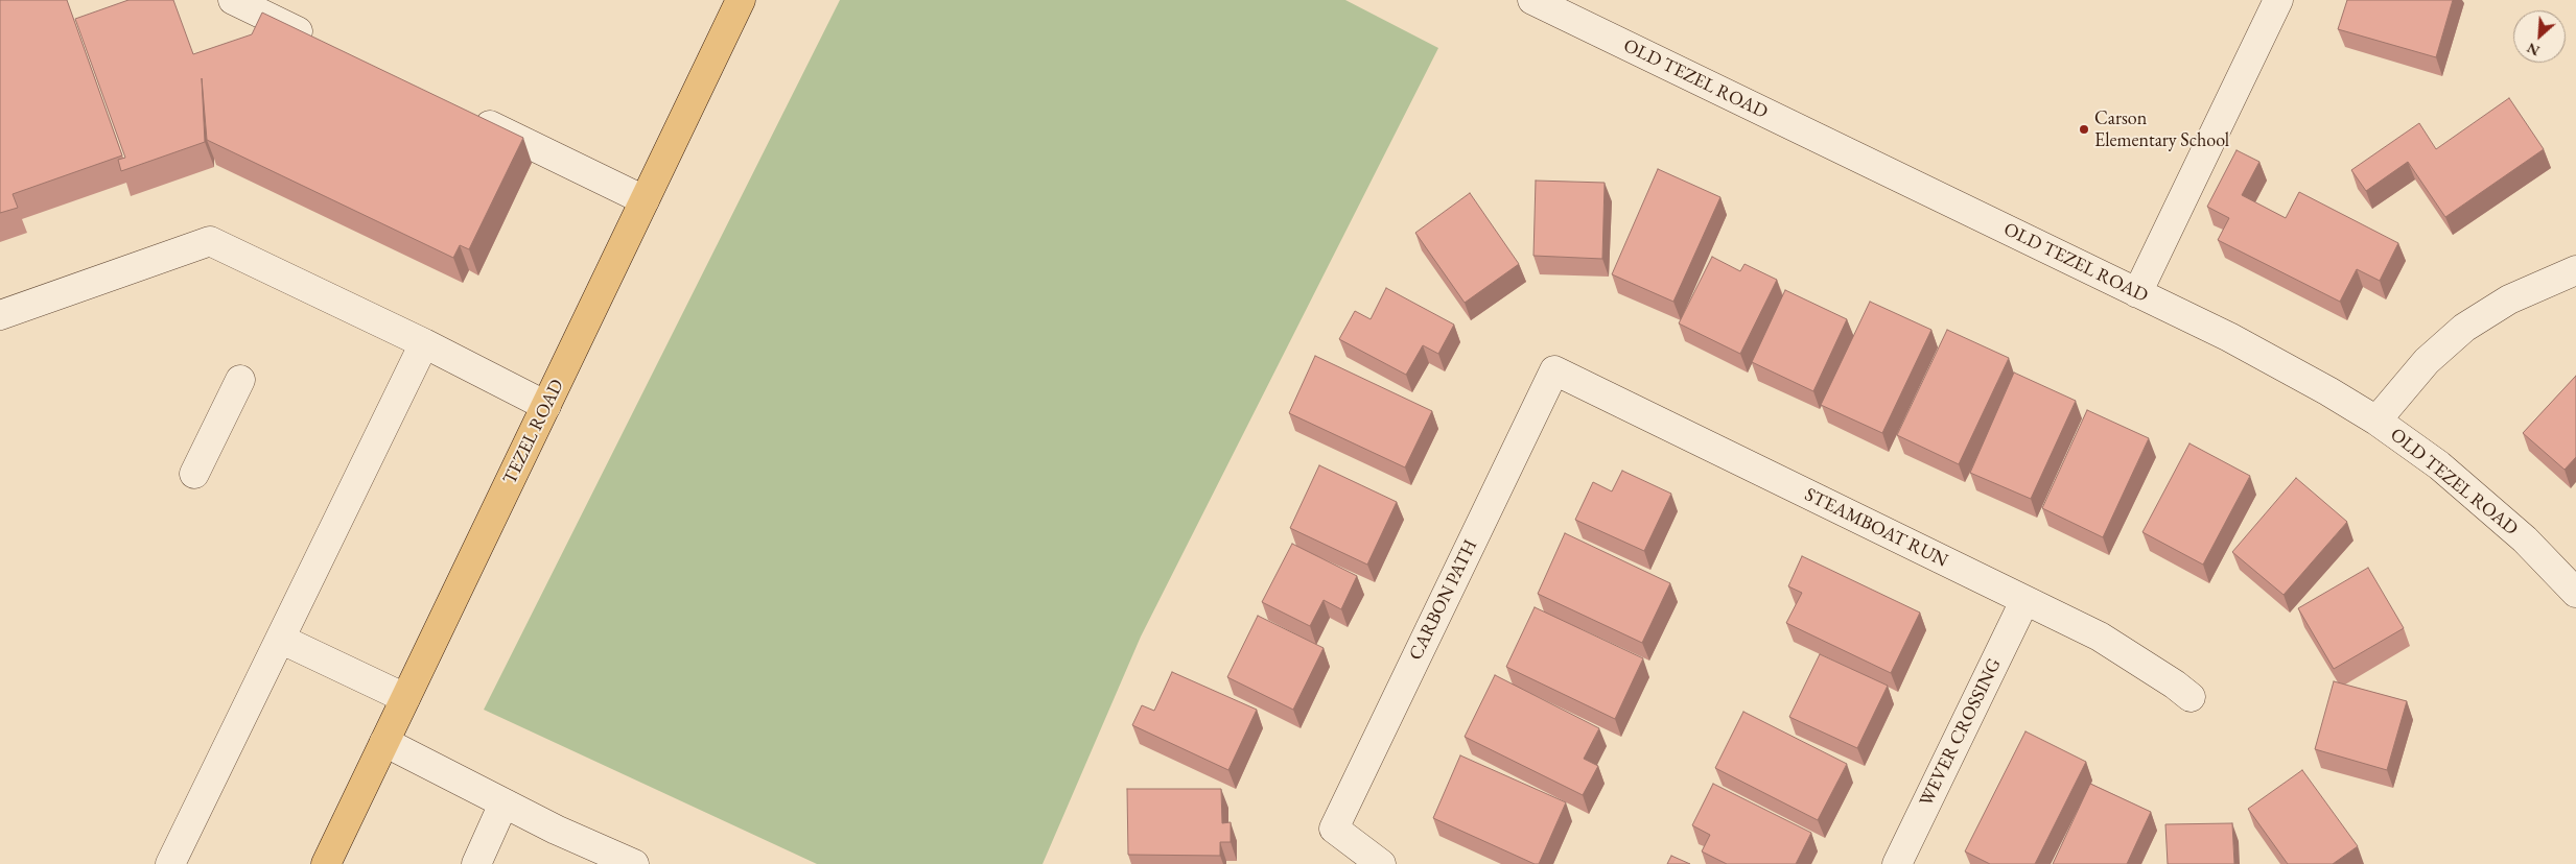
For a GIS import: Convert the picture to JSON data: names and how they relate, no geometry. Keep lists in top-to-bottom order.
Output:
{
  "streets": {
    "main road": ["TEZEL ROAD"],
    "street": [
      "OLD TEZEL ROAD",
      "STEAMBOAT RUN",
      "CARBON PATH",
      "WEVER CROSSING"
    ]
  },
  "crossings": [
    ["STEAMBOAT RUN", "CARBON PATH"],
    ["STEAMBOAT RUN", "WEVER CROSSING"]
  ],
  "places": ["Carson Elementary School"],
  "north": "bottom left"
}
